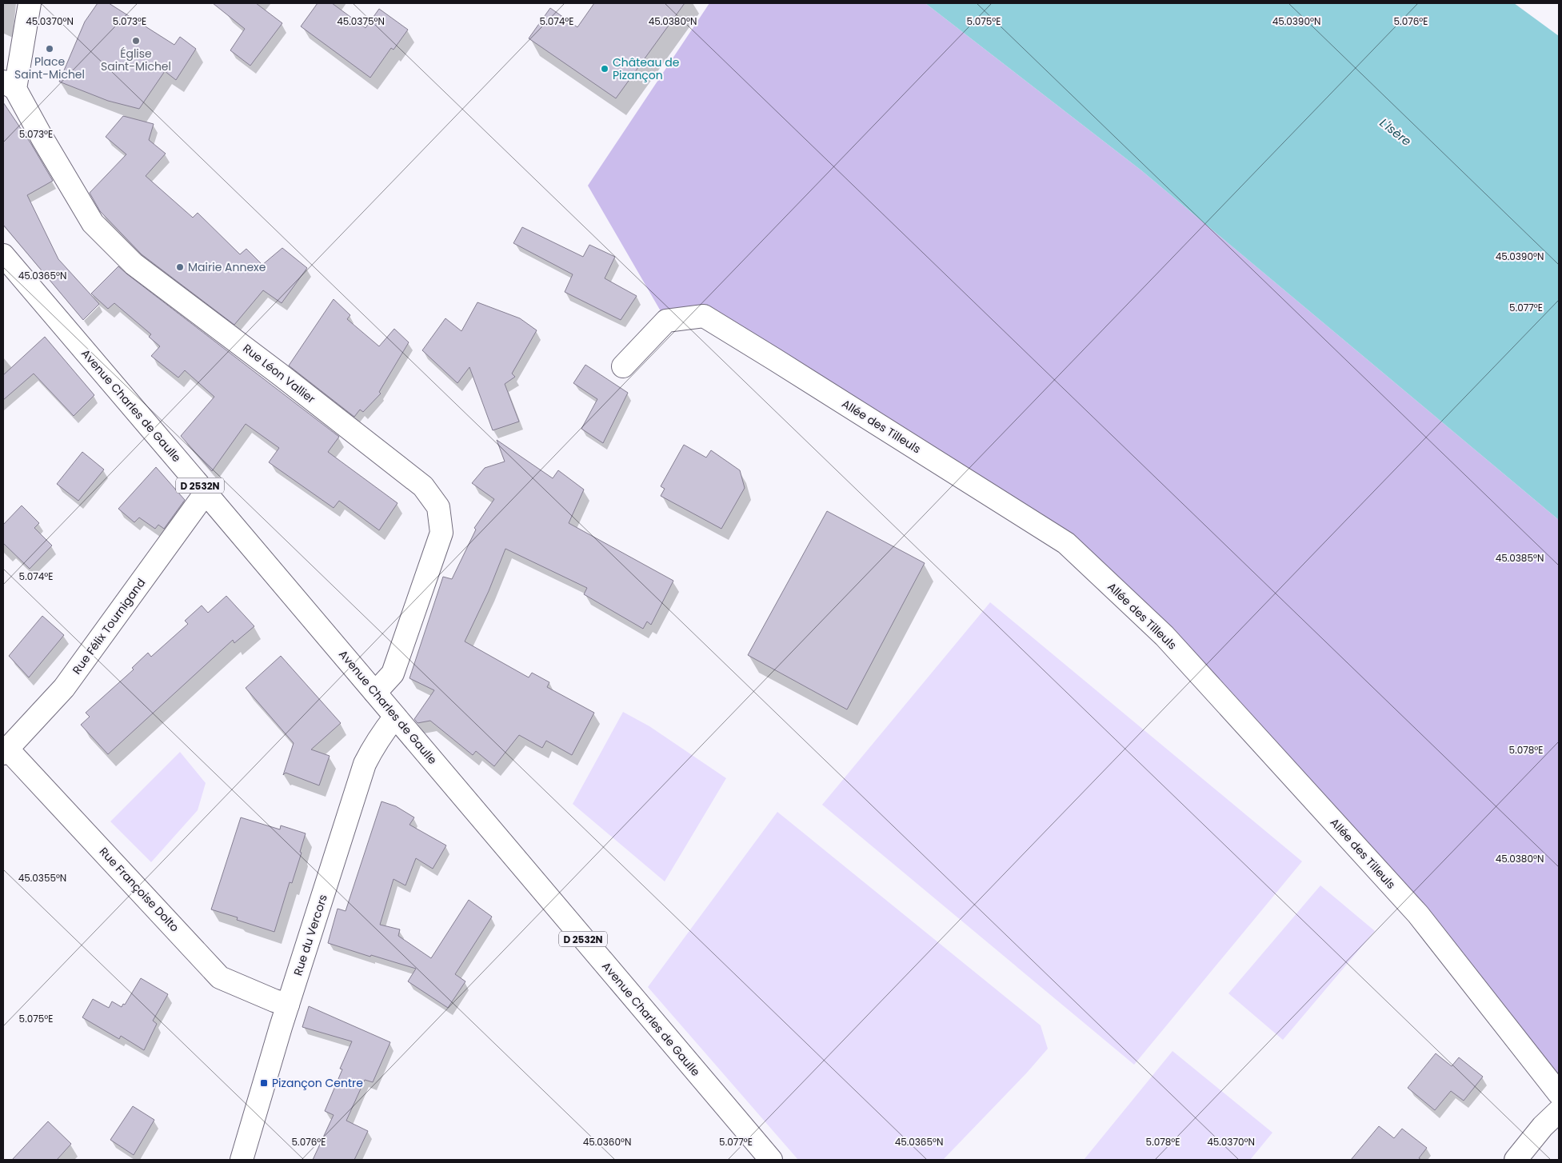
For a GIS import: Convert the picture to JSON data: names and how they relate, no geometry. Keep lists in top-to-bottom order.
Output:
{
  "streets": {
    "street": [
      "Rue Léon Vallier",
      "Avenue Charles de Gaulle",
      "Allée des Tilleuls",
      "D 2532N",
      "Rue Félix Tournigand",
      "Rue Françoise Dolto",
      "Rue du Vercors"
    ]
  },
  "crossings": [
    ["Rue Léon Vallier", "Avenue Charles de Gaulle"],
    ["Avenue Charles de Gaulle", "Rue Félix Tournigand"],
    ["Avenue Charles de Gaulle", "Rue du Vercors"],
    ["Rue Félix Tournigand", "Rue Françoise Dolto"],
    ["Rue Françoise Dolto", "Rue du Vercors"]
  ],
  "water": ["L'Isère"],
  "places": {
    "other": [
      "Église Saint-Michel",
      "Place Saint-Michel",
      "Château de Pizançon",
      "Mairie Annexe"
    ],
    "transit": ["Pizançon Centre"]
  },
  "coordinates": [
    "45.0390°N",
    "45.0370°N",
    "45.0375°N",
    "45.0380°N",
    "5.073°E",
    "5.074°E",
    "5.075°E",
    "5.076°E",
    "45.0365°N",
    "5.077°E",
    "45.0385°N",
    "5.078°E",
    "45.0355°N",
    "45.0360°N"
  ]
}
